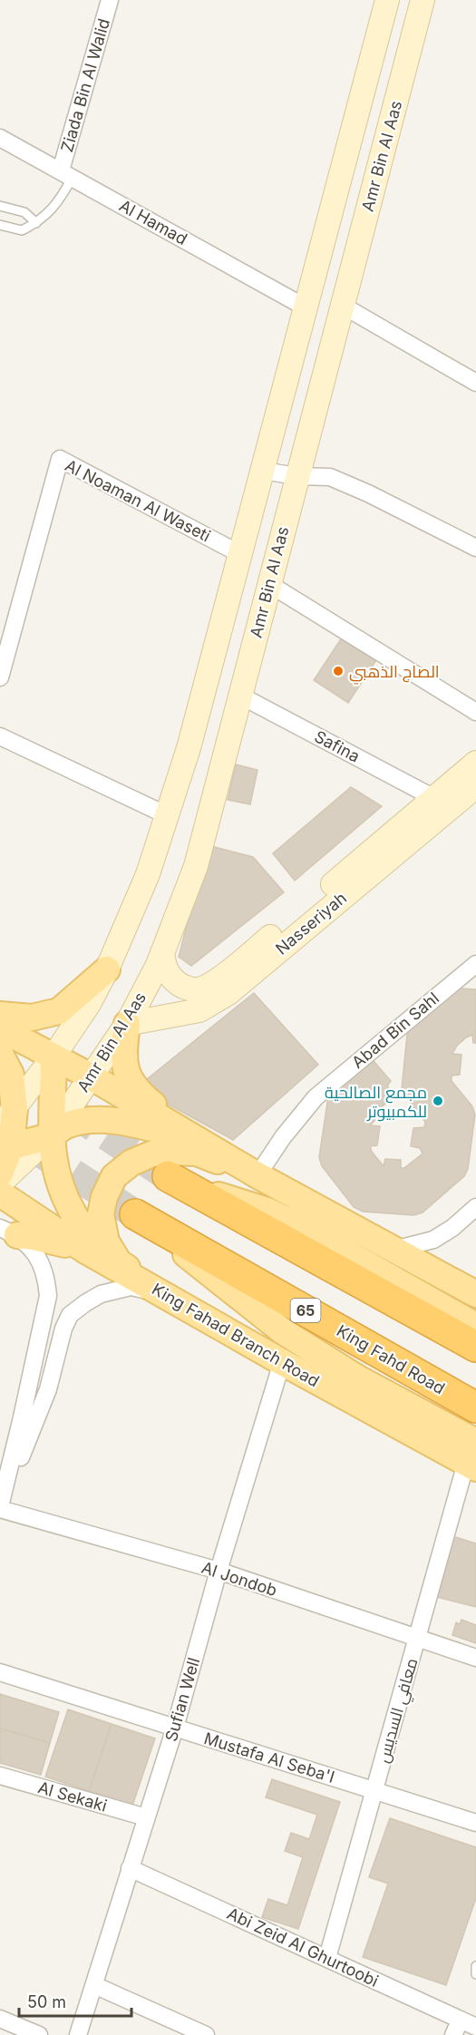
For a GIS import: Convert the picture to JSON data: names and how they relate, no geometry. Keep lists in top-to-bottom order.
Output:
{
  "streets": {
    "highway": ["65", "King Fahd Road"],
    "main road": ["Amr Bin Al Aas", "Nasseriyah", "King Fahad Branch Road"],
    "street": [
      "Ziada Bin Al Walid",
      "Al Hamad",
      "Al Noaman Al Waseti",
      "Safina",
      "Abad Bin Sahl",
      "Al Jondob",
      "Sufian Well",
      "معافي السديس",
      "Mustafa Al Seba'I",
      "Al Sekaki",
      "Abi Zeid Al Ghurtoobi"
    ]
  },
  "crossings": [
    ["Ziada Bin Al Walid", "Al Hamad"],
    ["Amr Bin Al Aas", "Safina"],
    ["Amr Bin Al Aas", "Nasseriyah"],
    ["Safina", "Nasseriyah"],
    ["King Fahad Branch Road", "Sufian Well"],
    ["King Fahad Branch Road", "معافي السديس"],
    ["Al Jondob", "Sufian Well"],
    ["Al Jondob", "معافي السديس"],
    ["Sufian Well", "Mustafa Al Seba'I"],
    ["Sufian Well", "Al Sekaki"],
    ["Sufian Well", "Abi Zeid Al Ghurtoobi"],
    ["معافي السديس", "Mustafa Al Seba'I"],
    ["معافي السديس", "Abi Zeid Al Ghurtoobi"]
  ],
  "places": ["الصاج الذهبي", "مجمع الصالحية للكمبيوتر"],
  "scale_bar": "50 m"
}
